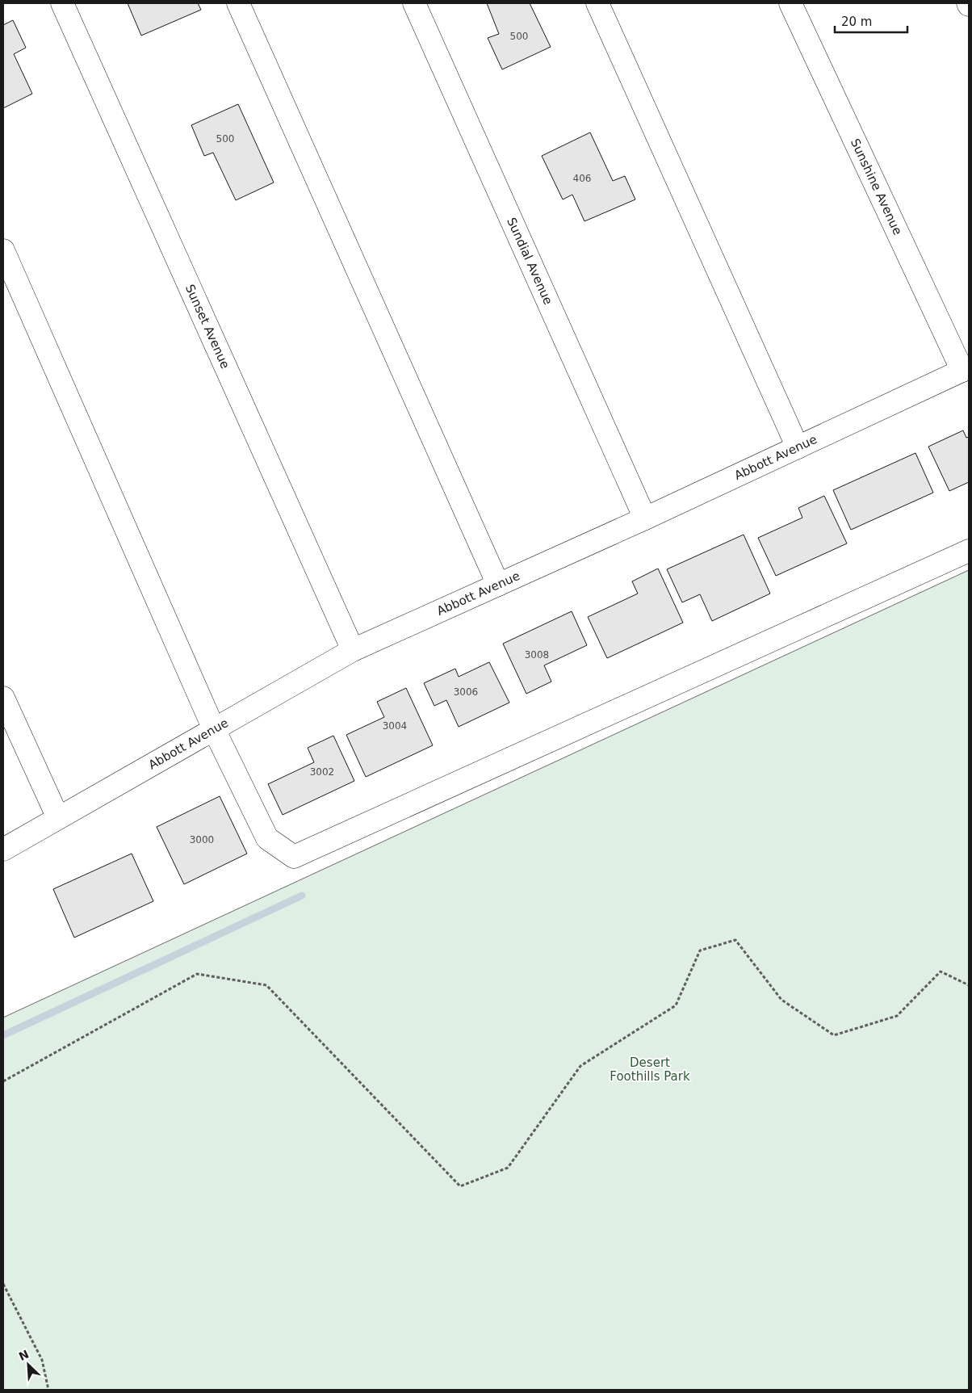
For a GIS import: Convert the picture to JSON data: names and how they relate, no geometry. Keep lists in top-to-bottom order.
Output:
{
  "streets": {
    "street": [
      "Sunshine Avenue",
      "Sundial Avenue",
      "Sunset Avenue",
      "Abbott Avenue"
    ]
  },
  "crossings": [
    ["Sunshine Avenue", "Abbott Avenue"],
    ["Sundial Avenue", "Abbott Avenue"],
    ["Sunset Avenue", "Abbott Avenue"]
  ],
  "parks": ["Desert Foothills Park"],
  "house_numbers": [
    "500",
    "500",
    "406",
    "3008",
    "3006",
    "3004",
    "3002",
    "3000"
  ],
  "scale_bar": "20 m",
  "north": "top left"
}
